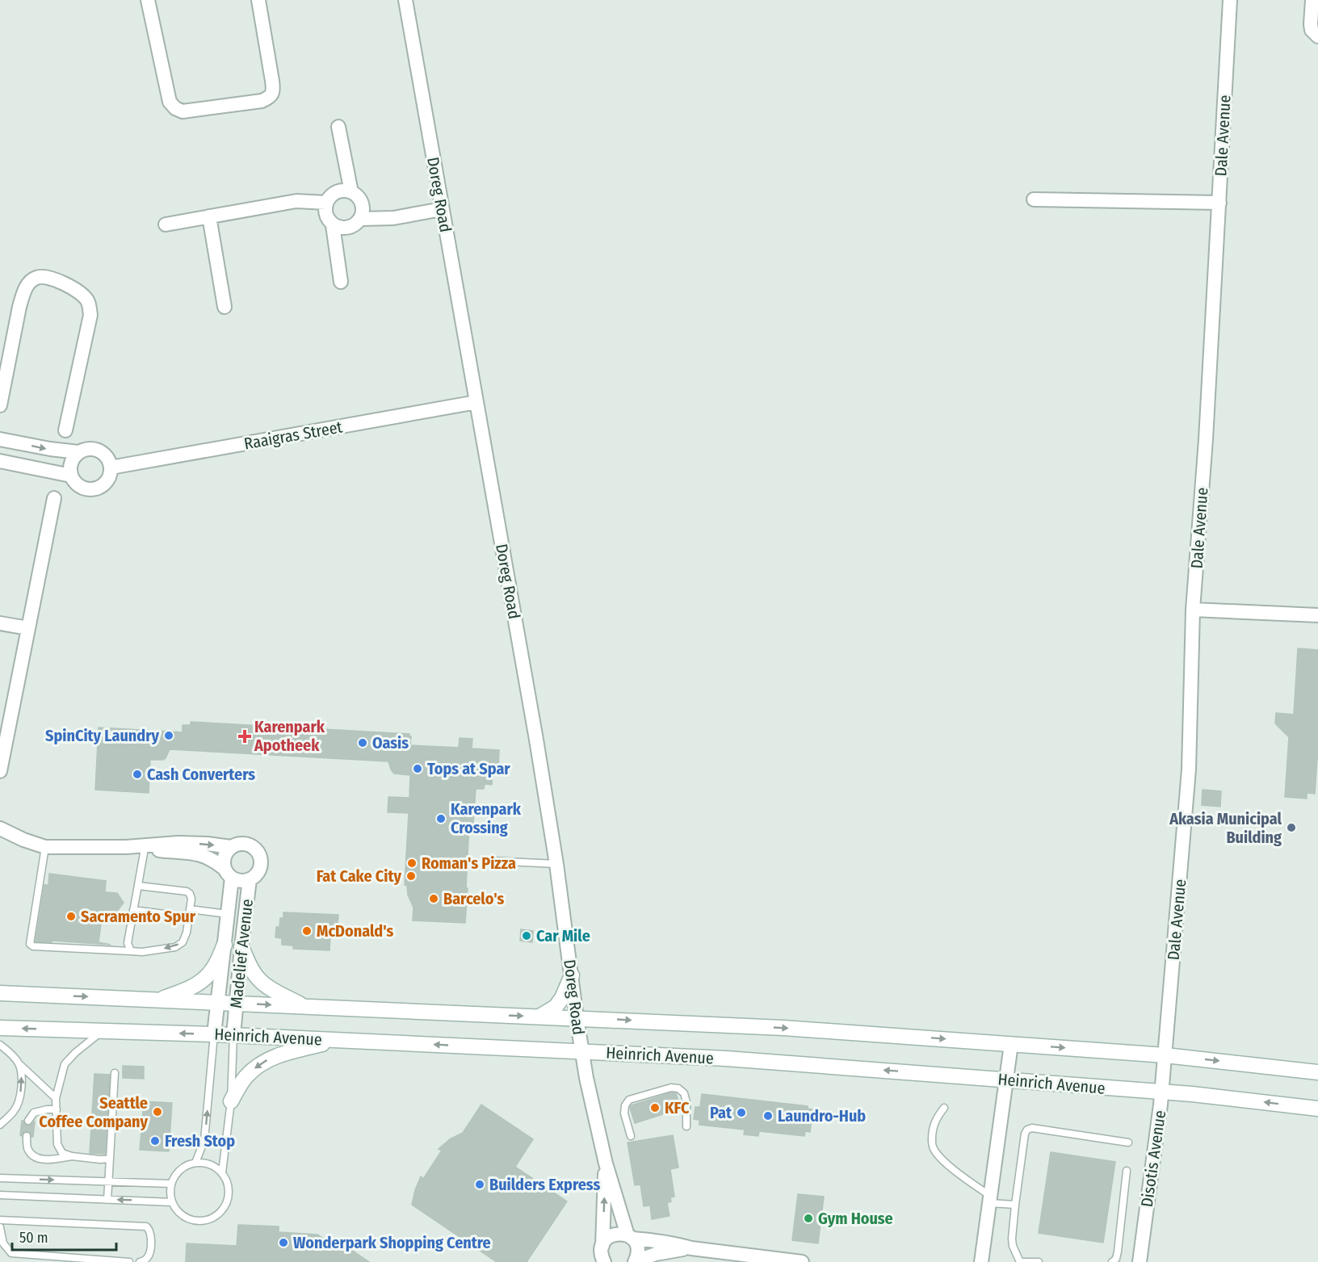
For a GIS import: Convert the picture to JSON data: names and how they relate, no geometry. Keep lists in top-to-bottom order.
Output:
{
  "streets": {
    "street": [
      "Dale Avenue",
      "Doreg Road",
      "Raaigras Street",
      "Madelief Avenue",
      "Heinrich Avenue",
      "Disotis Avenue"
    ]
  },
  "crossings": [
    ["Dale Avenue", "Heinrich Avenue"],
    ["Dale Avenue", "Disotis Avenue"],
    ["Doreg Road", "Raaigras Street"],
    ["Doreg Road", "Heinrich Avenue"],
    ["Madelief Avenue", "Heinrich Avenue"],
    ["Heinrich Avenue", "Disotis Avenue"]
  ],
  "places": {
    "other": [
      "SpinCity Laundry",
      "Oasis",
      "Tops at Spar",
      "Cash Converters",
      "Karenpark Crossing",
      "Akasia Municipal Building",
      "Roman's Pizza",
      "Fat Cake City",
      "Barcelo's",
      "Sacramento Spur",
      "McDonald's",
      "Car Mile",
      "KFC",
      "Seattle Coffee Company",
      "Pat",
      "Laundro-Hub",
      "Fresh Stop",
      "Builders Express",
      "Gym House",
      "Wonderpark Shopping Centre"
    ],
    "health": ["Karenpark Apotheek"]
  },
  "scale_bar": "50 m"
}
